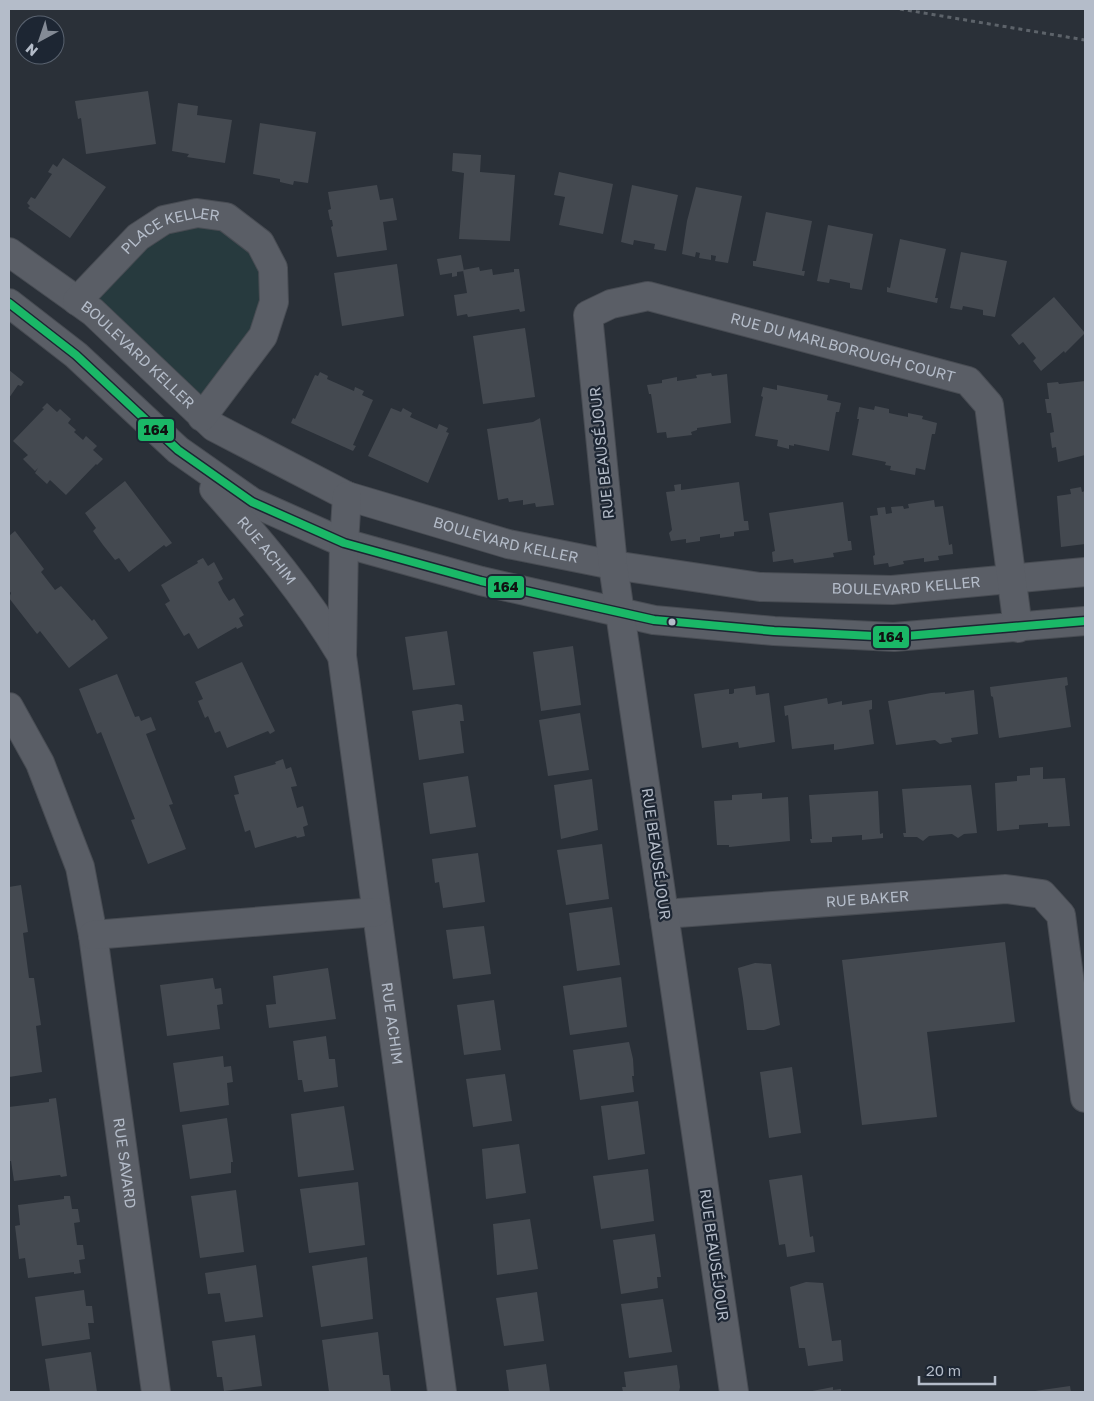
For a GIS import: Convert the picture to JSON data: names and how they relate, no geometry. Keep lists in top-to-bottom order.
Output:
{
  "streets": {
    "street": [
      "PLACE KELLER",
      "RUE DU MARLBOROUGH COURT",
      "BOULEVARD KELLER",
      "RUE BEAUSÉJOUR",
      "RUE ACHIM",
      "RUE BAKER",
      "RUE SAVARD"
    ]
  },
  "crossings": [
    ["PLACE KELLER", "BOULEVARD KELLER"],
    ["RUE DU MARLBOROUGH COURT", "BOULEVARD KELLER"],
    ["RUE DU MARLBOROUGH COURT", "RUE BEAUSÉJOUR"],
    ["BOULEVARD KELLER", "RUE BEAUSÉJOUR"],
    ["BOULEVARD KELLER", "RUE ACHIM"],
    ["RUE BEAUSÉJOUR", "RUE BAKER"]
  ],
  "lines": ["transit line 164"],
  "scale_bar": "20 m",
  "north": "bottom left"
}
